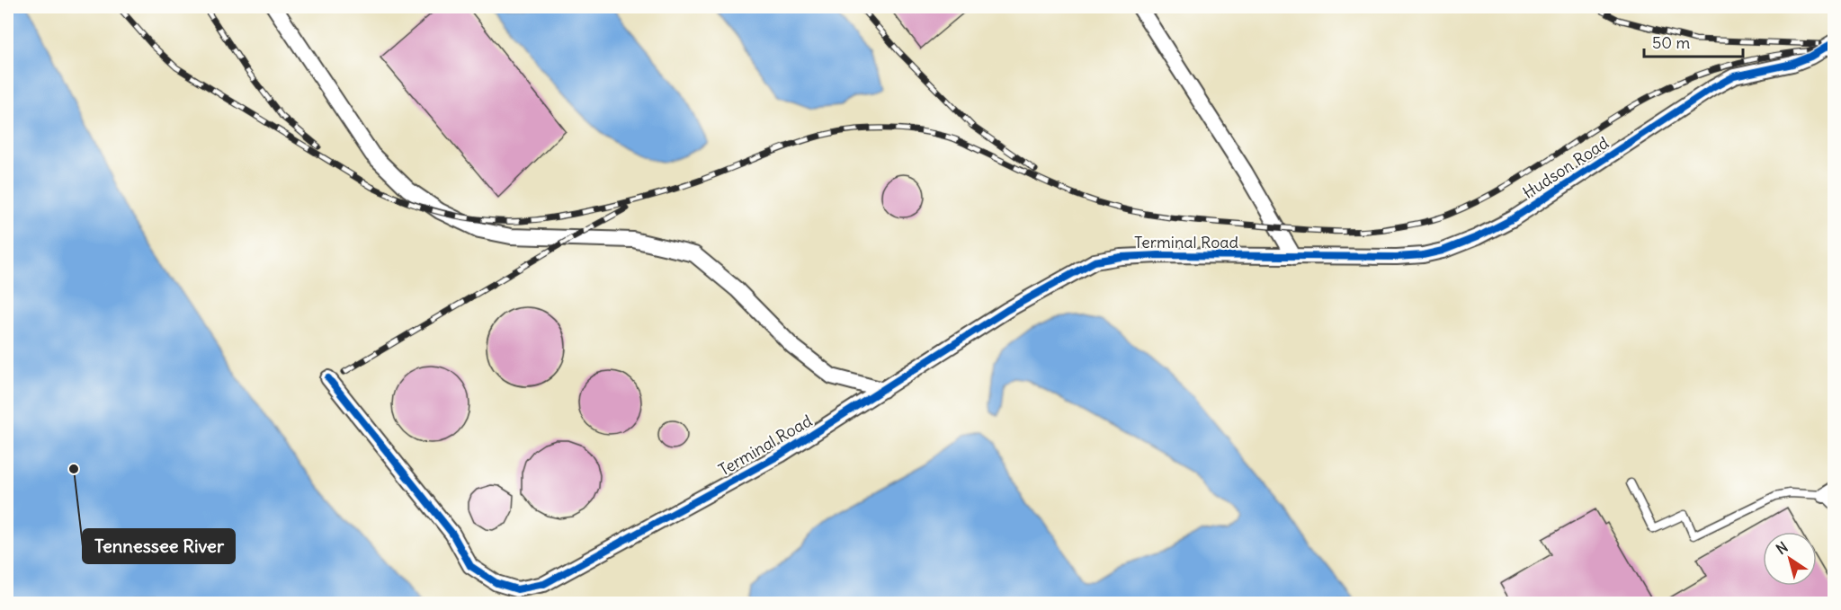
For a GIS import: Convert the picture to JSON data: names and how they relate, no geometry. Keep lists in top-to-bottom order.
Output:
{
  "streets": {
    "street": ["Hudson Road", "Terminal Road"]
  },
  "crossings": [
    ["Hudson Road", "Terminal Road"]
  ],
  "places": ["Tennessee River"],
  "scale_bar": "50 m",
  "north": "top left"
}
